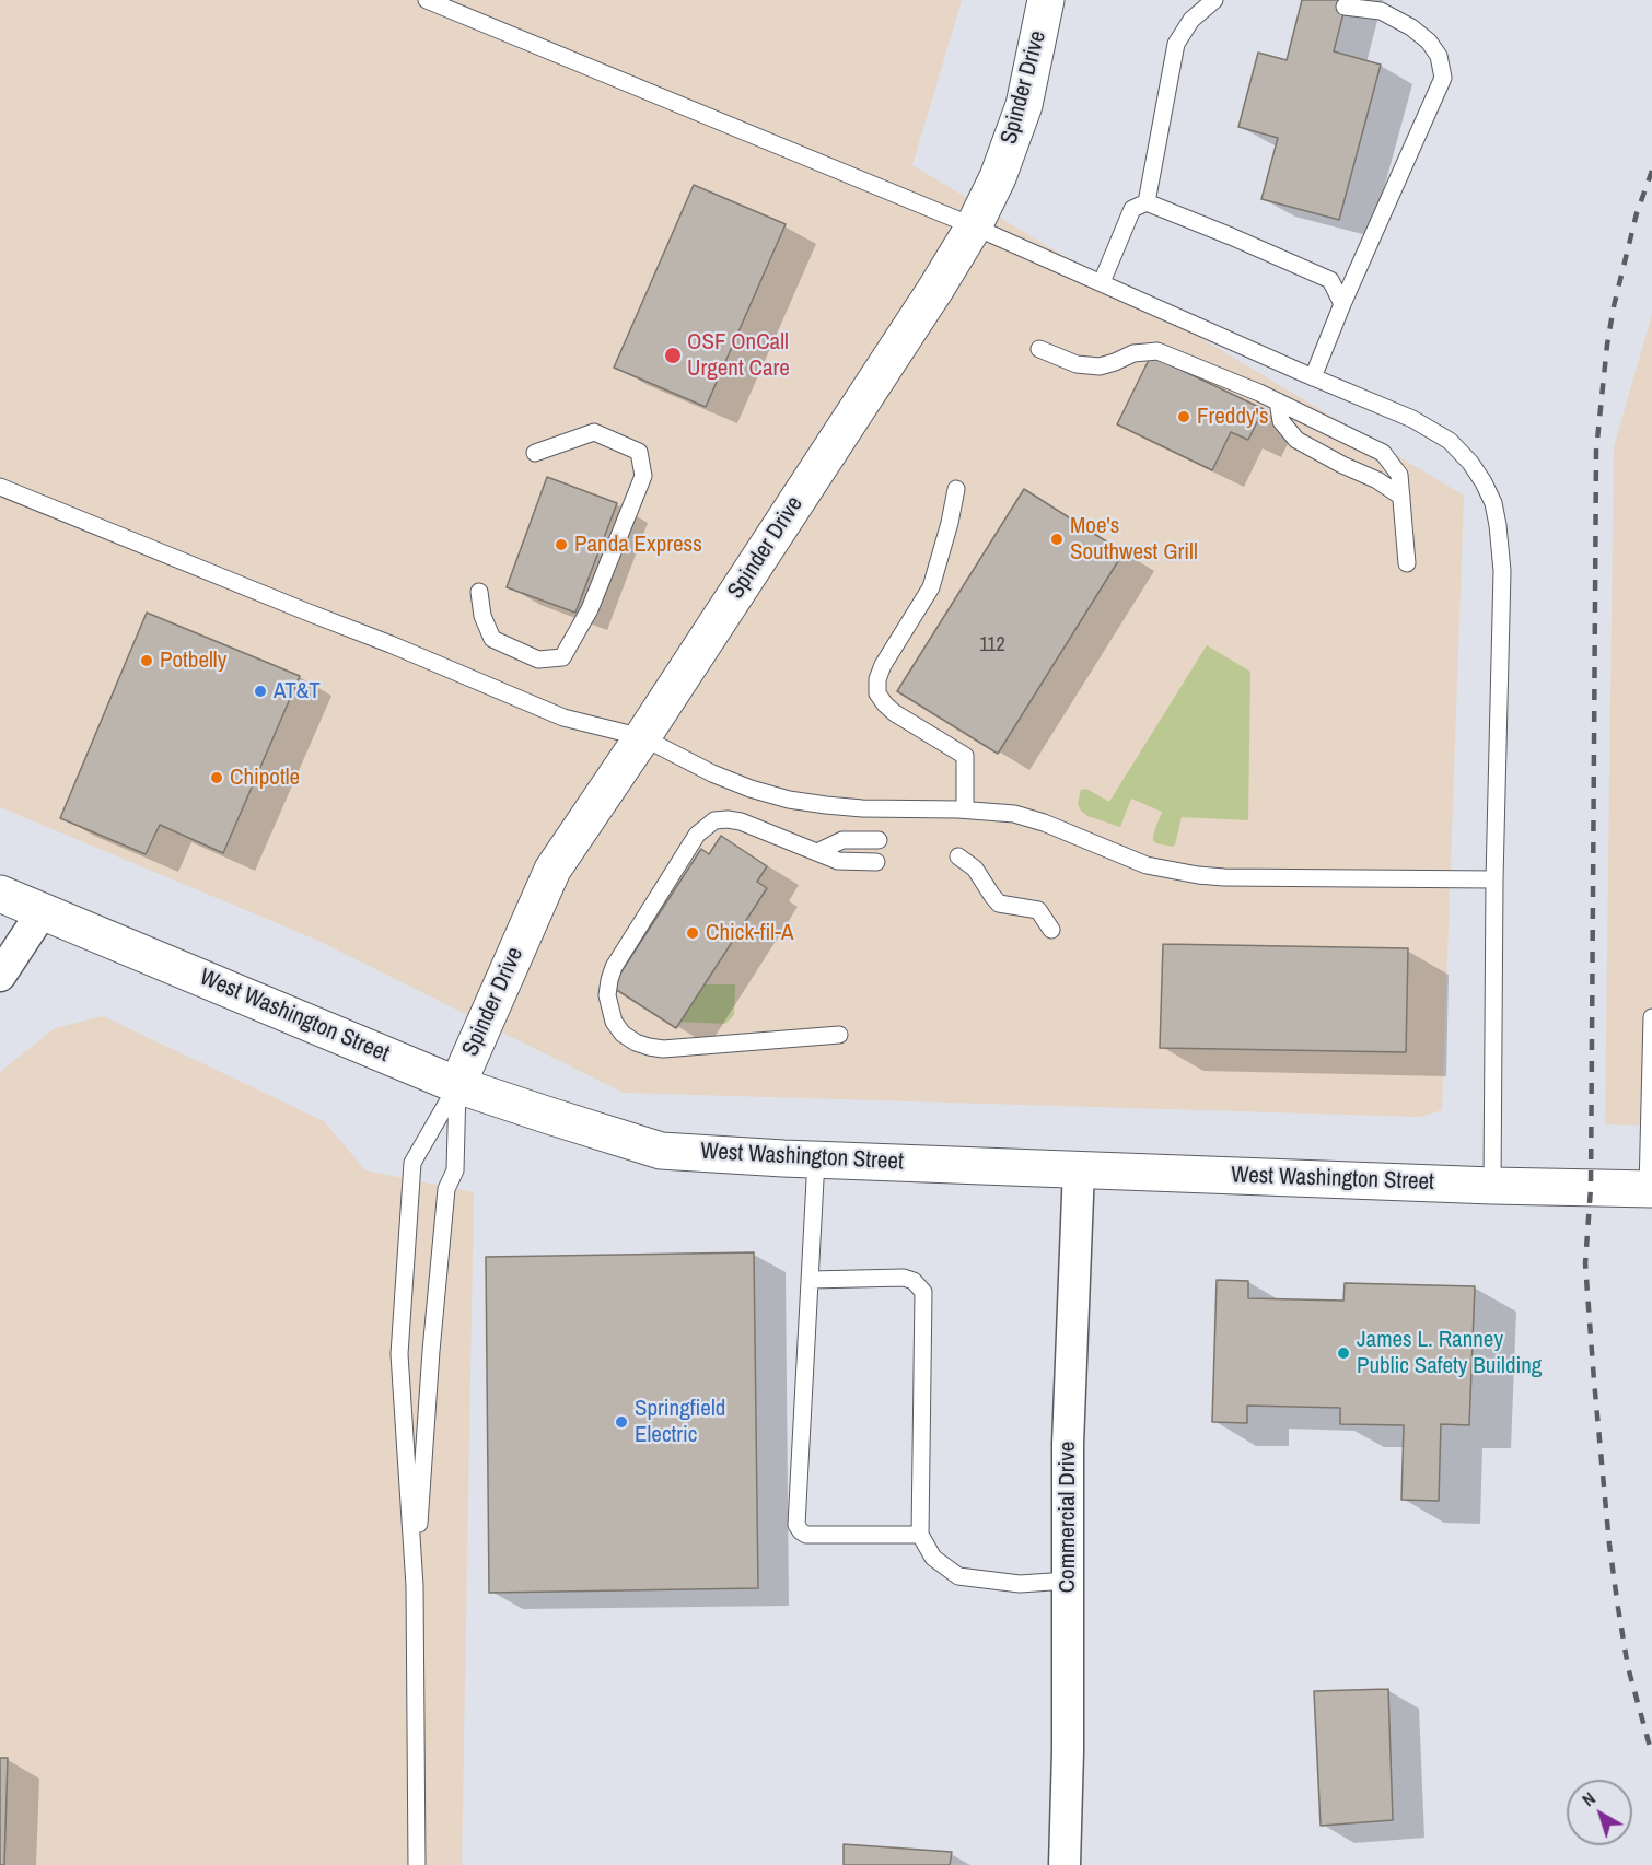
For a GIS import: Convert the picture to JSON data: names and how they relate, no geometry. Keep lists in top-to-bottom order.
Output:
{
  "streets": {
    "street": ["Spinder Drive", "West Washington Street", "Commercial Drive"]
  },
  "crossings": [
    ["Spinder Drive", "West Washington Street"],
    ["West Washington Street", "Commercial Drive"]
  ],
  "places": [
    "OSF OnCall Urgent Care",
    "Freddy's",
    "Moe's Southwest Grill",
    "Panda Express",
    "Potbelly",
    "AT&T",
    "Chipotle",
    "Chick-fil-A",
    "James L. Ranney Public Safety Building",
    "Springfield Electric"
  ],
  "house_numbers": ["112"],
  "north": "top left"
}
